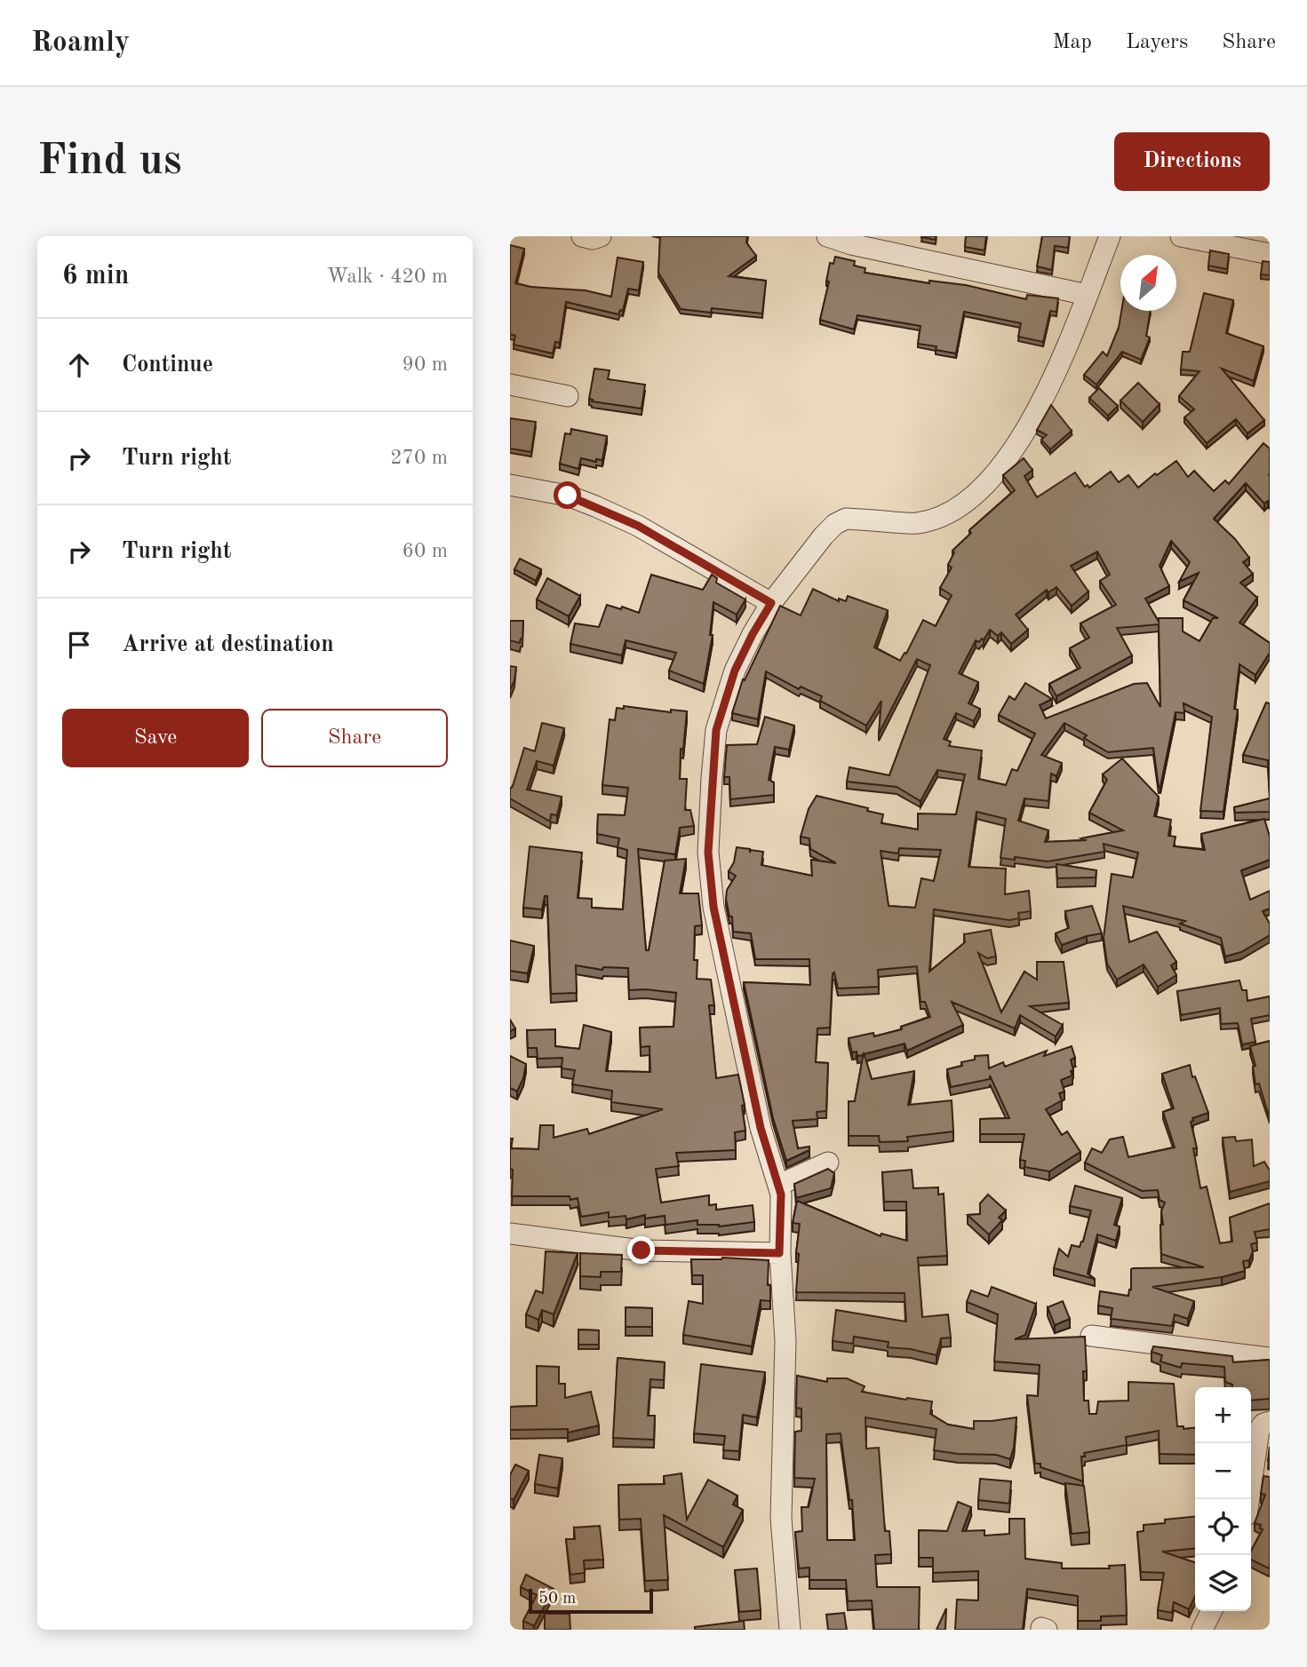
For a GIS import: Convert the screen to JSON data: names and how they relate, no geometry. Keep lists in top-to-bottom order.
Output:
{
  "scale_bar": "50 m",
  "north": "top right",
  "page": {
    "header": "Roamly",
    "nav": ["Map", "Layers", "Share"],
    "buttons": [
      "Directions",
      ["Save", "Share"]
    ],
    "title": "Find us",
    "heading": ["6 min", "Walk · 420 m"],
    "list": [
      ["Continue", "90 m"],
      ["Turn right", "270 m"],
      ["Turn right", "60 m"],
      "Arrive at destination"
    ],
    "map_buttons": ["+", "−"],
    "scale": "50 m"
  }
}
